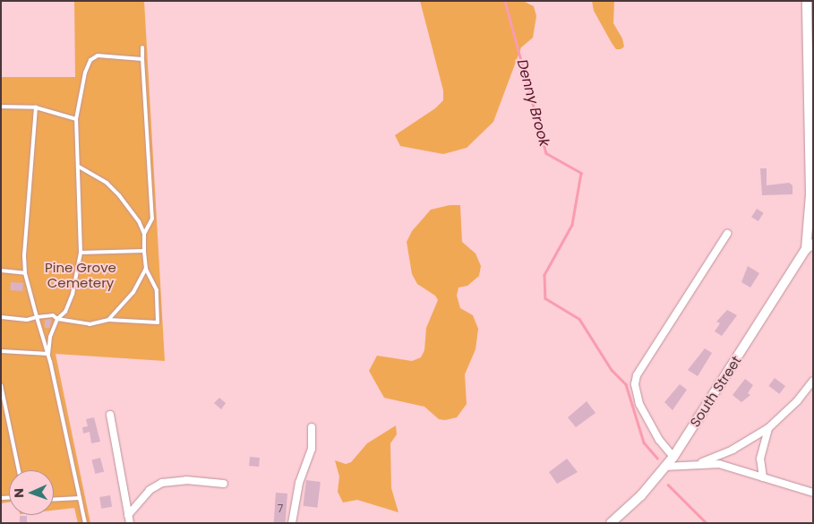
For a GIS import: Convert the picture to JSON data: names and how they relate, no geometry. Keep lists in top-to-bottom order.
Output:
{
  "streets": {
    "main road": ["South Street"]
  },
  "water": ["Denny Brook"],
  "parks": ["Pine Grove Cemetery"],
  "house_numbers": ["7"],
  "north": "left"
}
